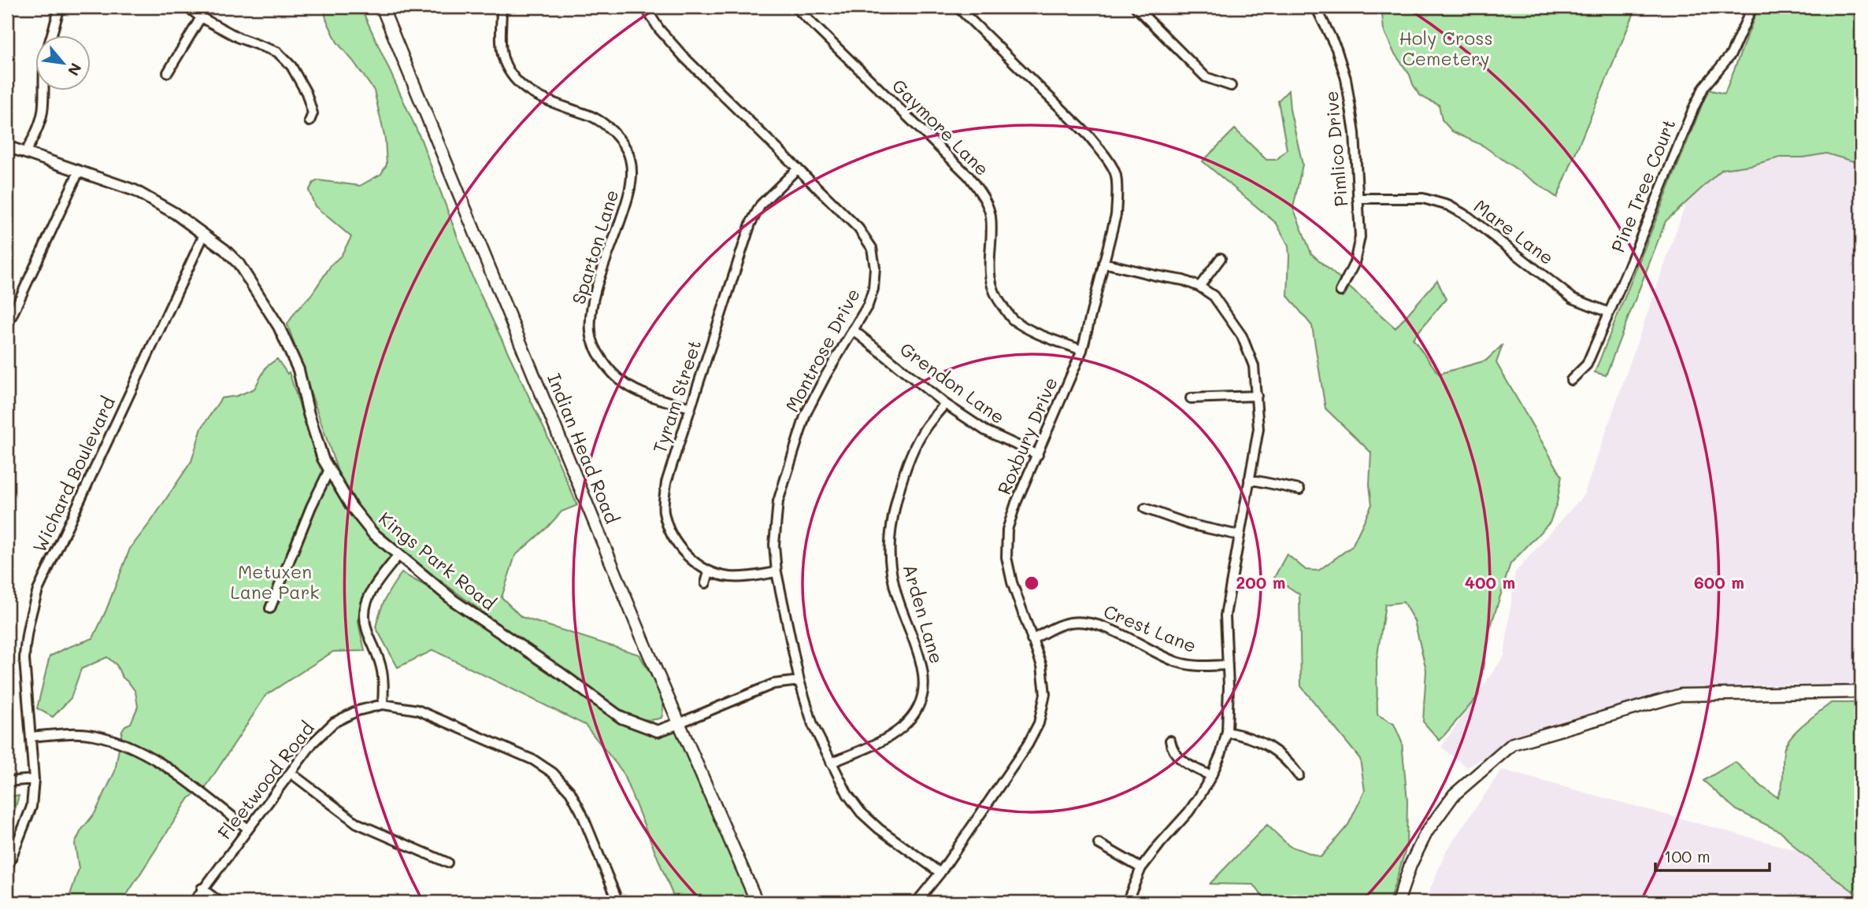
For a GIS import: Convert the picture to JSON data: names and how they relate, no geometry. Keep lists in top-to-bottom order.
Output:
{
  "streets": {
    "main road": ["Indian Head Road"],
    "street": [
      "Gaymore Lane",
      "Pimlico Drive",
      "Pine Tree Court",
      "Mare Lane",
      "Sparton Lane",
      "Montrose Drive",
      "Grendon Lane",
      "Tyram Street",
      "Roxbury Drive",
      "Wichard Boulevard",
      "Kings Park Road",
      "Arden Lane",
      "Crest Lane",
      "Fleetwood Road"
    ]
  },
  "crossings": [
    ["Gaymore Lane", "Roxbury Drive"],
    ["Pimlico Drive", "Mare Lane"],
    ["Pine Tree Court", "Mare Lane"],
    ["Sparton Lane", "Tyram Street"],
    ["Montrose Drive", "Grendon Lane"],
    ["Montrose Drive", "Tyram Street"],
    ["Montrose Drive", "Roxbury Drive"],
    ["Montrose Drive", "Arden Lane"],
    ["Grendon Lane", "Roxbury Drive"],
    ["Grendon Lane", "Arden Lane"],
    ["Roxbury Drive", "Crest Lane"],
    ["Indian Head Road", "Kings Park Road"],
    ["Wichard Boulevard", "Kings Park Road"]
  ],
  "parks": ["Holy Cross Cemetery", "Metuxen Lane Park"],
  "scale_bar": "100 m",
  "north": "bottom right",
  "rings": ["200 m", "400 m", "600 m"]
}
